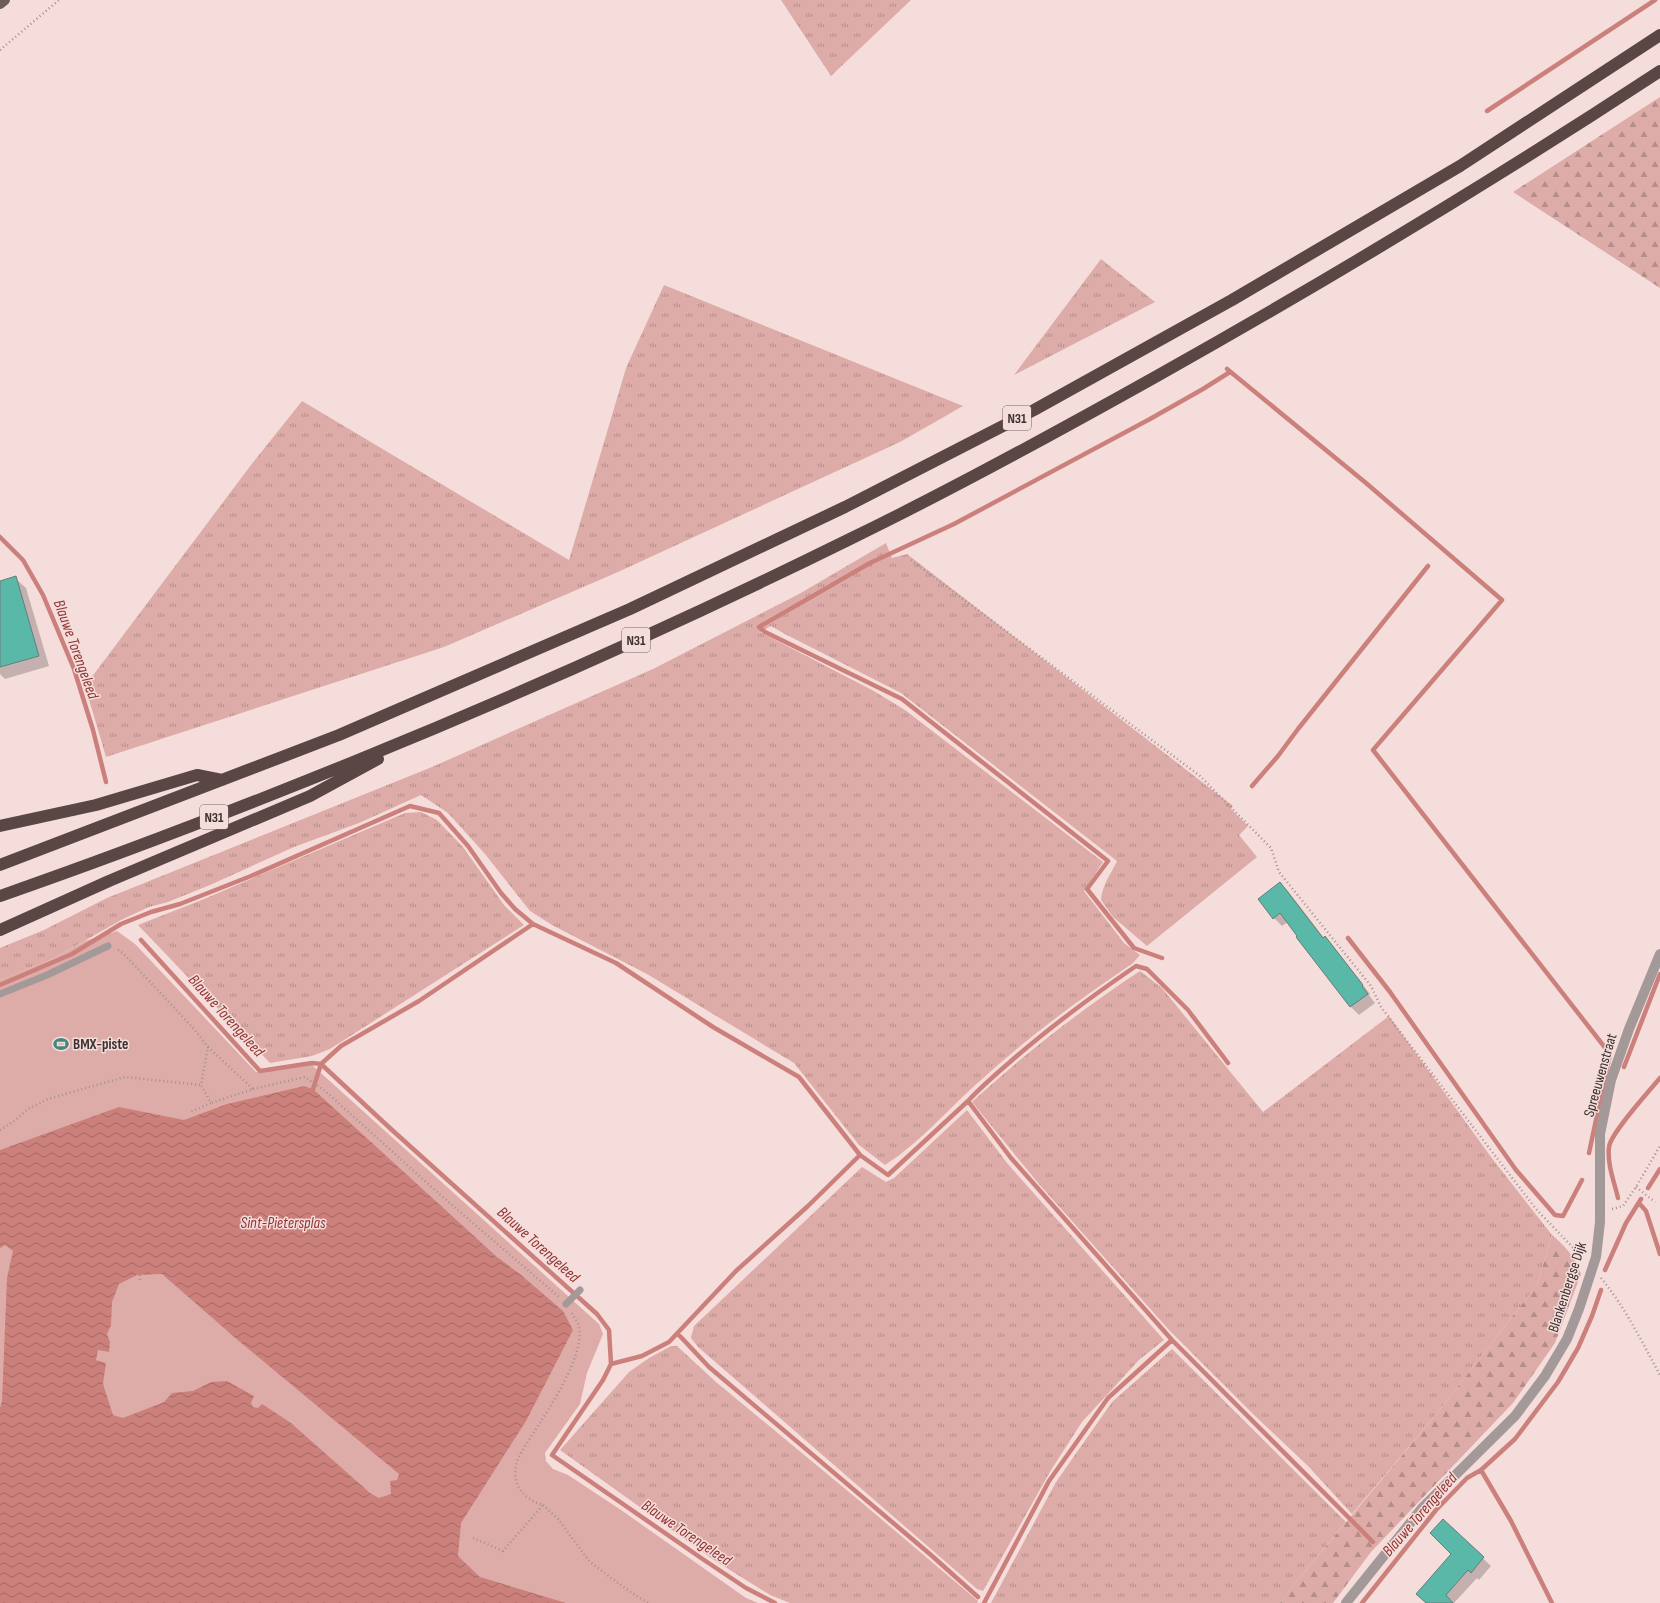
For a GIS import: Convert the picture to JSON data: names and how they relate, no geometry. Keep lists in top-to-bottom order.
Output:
{
  "streets": {
    "highway": ["N31"],
    "street": ["Spreeuwenstraat", "Blankenbergse Dijk"]
  },
  "crossings": [
    ["Spreeuwenstraat", "Blankenbergse Dijk"]
  ],
  "water": ["Blauwe Torengeleed", "Sint-Pietersplas"],
  "places": {
    "sports": ["BMX-piste"]
  }
}
